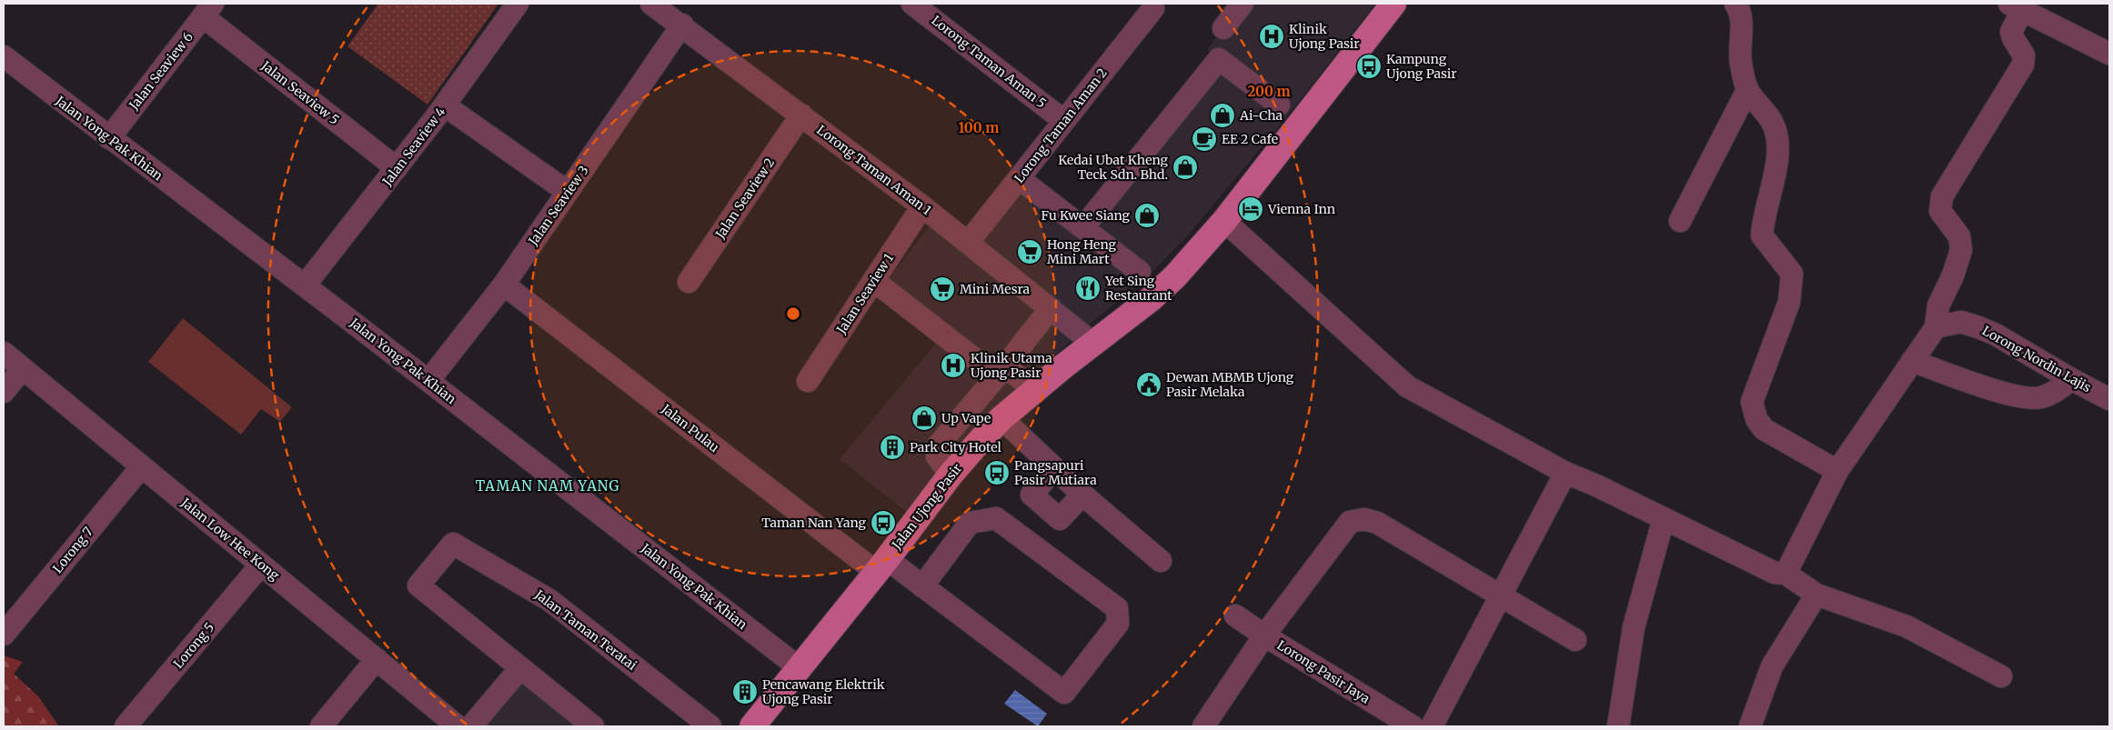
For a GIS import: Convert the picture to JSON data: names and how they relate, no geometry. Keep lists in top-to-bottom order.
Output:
{
  "streets": {
    "main road": ["Jalan Ujong Pasir"],
    "street": [
      "Lorong Taman Aman 5",
      "Jalan Seaview 6",
      "Jalan Seaview 5",
      "Lorong Taman Aman 2",
      "Jalan Yong Pak Khian",
      "Jalan Seaview 4",
      "Lorong Taman Aman 1",
      "Jalan Seaview 2",
      "Jalan Seaview 3",
      "Jalan Seaview 1",
      "Lorong Nordin Lajis",
      "Jalan Pulau",
      "Jalan Low Hee Kong",
      "Lorong 7",
      "Jalan Taman Teratai",
      "Lorong 5",
      "Lorong Pasir Jaya"
    ]
  },
  "crossings": [
    ["Lorong Taman Aman 5", "Lorong Taman Aman 2"],
    ["Jalan Seaview 6", "Jalan Seaview 5"],
    ["Jalan Seaview 6", "Jalan Yong Pak Khian"],
    ["Jalan Seaview 5", "Jalan Seaview 4"],
    ["Lorong Taman Aman 2", "Lorong Taman Aman 1"],
    ["Jalan Yong Pak Khian", "Jalan Seaview 4"],
    ["Jalan Yong Pak Khian", "Jalan Seaview 3"],
    ["Jalan Yong Pak Khian", "Jalan Ujong Pasir"],
    ["Lorong Taman Aman 1", "Jalan Seaview 2"],
    ["Lorong Taman Aman 1", "Jalan Seaview 3"],
    ["Lorong Taman Aman 1", "Jalan Seaview 1"],
    ["Lorong Taman Aman 1", "Jalan Ujong Pasir"],
    ["Jalan Seaview 3", "Jalan Pulau"],
    ["Jalan Pulau", "Jalan Ujong Pasir"],
    ["Jalan Low Hee Kong", "Lorong 7"],
    ["Jalan Low Hee Kong", "Lorong 5"]
  ],
  "districts": ["TAMAN NAM YANG"],
  "places": {
    "hospital": ["Klinik Ujong Pasir", "Klinik Utama Ujong Pasir"],
    "bus stop": ["Kampung Ujong Pasir", "Pangsapuri Pasir Mutiara", "Taman Nan Yang"],
    "shop": [
      "Ai-Cha",
      "Kedai Ubat Kheng Teck Sdn. Bhd.",
      "Fu Kwee Siang",
      "Up Vape"
    ],
    "cafe": ["EE 2 Cafe"],
    "hotel": ["Vienna Inn"],
    "supermarket": ["Hong Heng Mini Mart", "Mini Mesra"],
    "restaurant": ["Yet Sing Restaurant"],
    "public building": ["Dewan MBMB Ujong Pasir Melaka"],
    "building": ["Park City Hotel", "Pencawang Elektrik Ujong Pasir"]
  },
  "rings": ["200 m", "100 m"]
}
